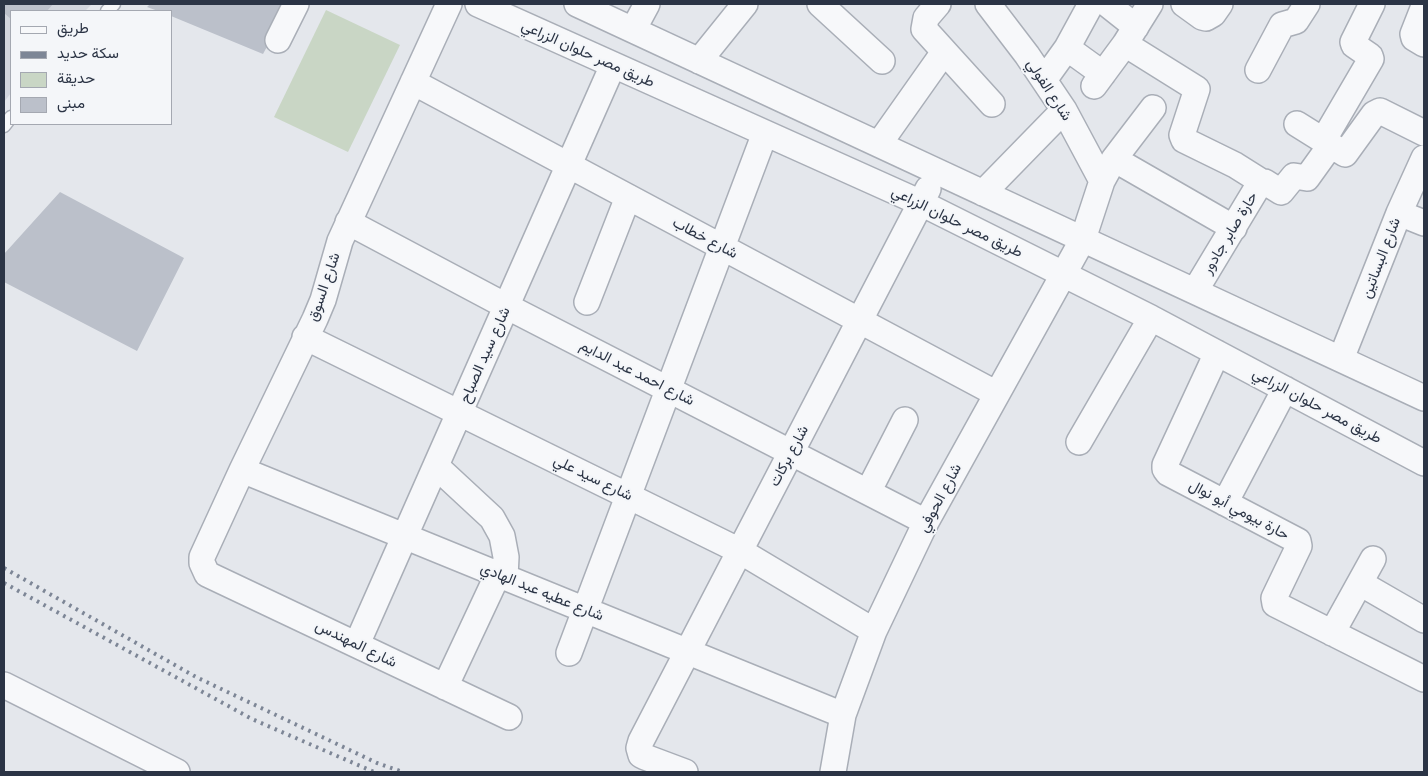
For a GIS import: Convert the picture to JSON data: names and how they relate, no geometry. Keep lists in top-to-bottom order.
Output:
{
  "streets": {
    "street": [
      "طريق مصر حلوان الزراعي",
      "شارع الفولي",
      "حارة صابر جادور",
      "شارع خطاب",
      "شارع البساتين",
      "شارع السوق",
      "شارع سيد الصباح",
      "شارع احمد عبد الدايم",
      "شارع بركات",
      "شارع سيد علي",
      "شارع الحوفي",
      "حارة بيومي أبو نوال",
      "شارع عطيه عبد الهادي",
      "شارع المهندس"
    ]
  },
  "crossings": [
    ["طريق مصر حلوان الزراعي", "شارع سيد الصباح"],
    ["طريق مصر حلوان الزراعي", "شارع بركات"],
    ["طريق مصر حلوان الزراعي", "شارع الحوفي"],
    ["طريق مصر حلوان الزراعي", "حارة بيومي أبو نوال"],
    ["شارع الفولي", "شارع الحوفي"],
    ["شارع خطاب", "شارع السوق"],
    ["شارع خطاب", "شارع سيد الصباح"],
    ["شارع خطاب", "شارع بركات"],
    ["شارع خطاب", "شارع الحوفي"],
    ["شارع السوق", "شارع احمد عبد الدايم"],
    ["شارع السوق", "شارع سيد علي"],
    ["شارع السوق", "شارع عطيه عبد الهادي"],
    ["شارع السوق", "شارع المهندس"],
    ["شارع سيد الصباح", "شارع احمد عبد الدايم"],
    ["شارع سيد الصباح", "شارع سيد علي"],
    ["شارع سيد الصباح", "شارع عطيه عبد الهادي"],
    ["شارع سيد الصباح", "شارع المهندس"],
    ["شارع احمد عبد الدايم", "شارع بركات"],
    ["شارع احمد عبد الدايم", "شارع الحوفي"],
    ["شارع بركات", "شارع سيد علي"],
    ["شارع بركات", "شارع عطيه عبد الهادي"],
    ["شارع سيد علي", "شارع الحوفي"],
    ["شارع الحوفي", "شارع عطيه عبد الهادي"]
  ],
  "legend": [
    "طريق",
    "سكة حديد",
    "حديقة",
    "مبنى"
  ]
}
